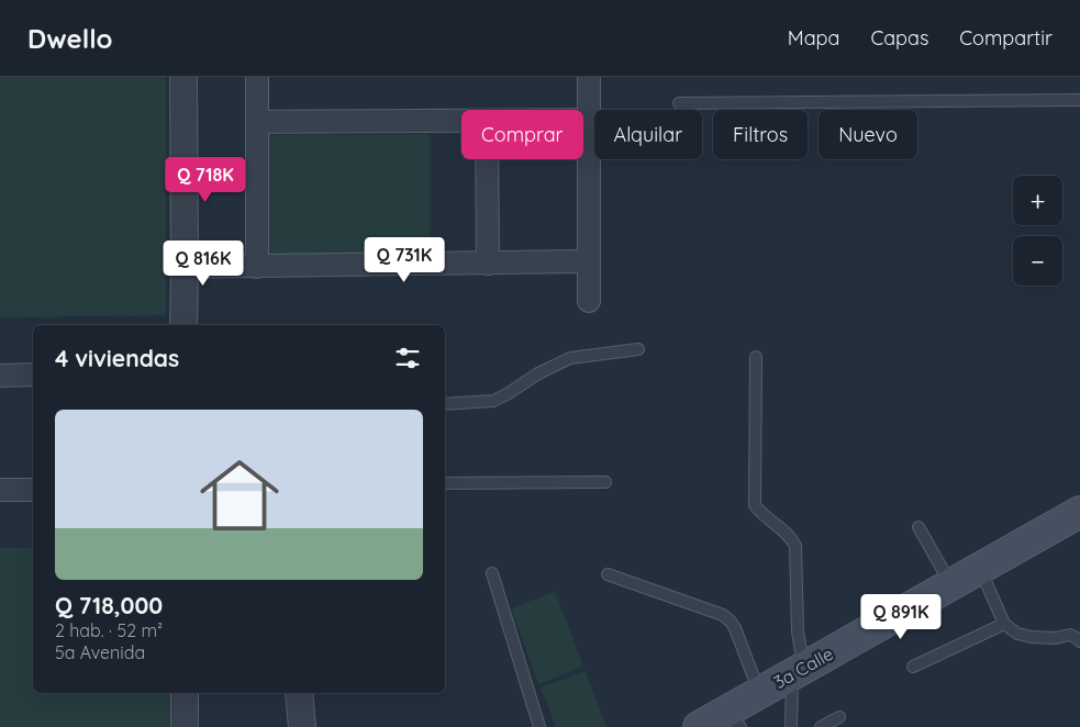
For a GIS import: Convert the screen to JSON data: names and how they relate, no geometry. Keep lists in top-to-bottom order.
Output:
{
  "streets": {
    "main road": ["3a Calle"]
  },
  "page": {
    "header": "Dwello",
    "nav": ["Mapa", "Capas", "Compartir"],
    "chip": [
      "Comprar",
      "Alquilar",
      "Filtros",
      "Nuevo"
    ],
    "price": [
      "Q 718K",
      "Q 731K",
      "Q 816K",
      "Q 891K"
    ],
    "map_buttons": ["+", "−"],
    "heading": "4 viviendas",
    "list": [
      {
        "name": "Q 718,000",
        "note": "2 hab. · 52 m² · 5a Avenida"
      }
    ]
  }
}
